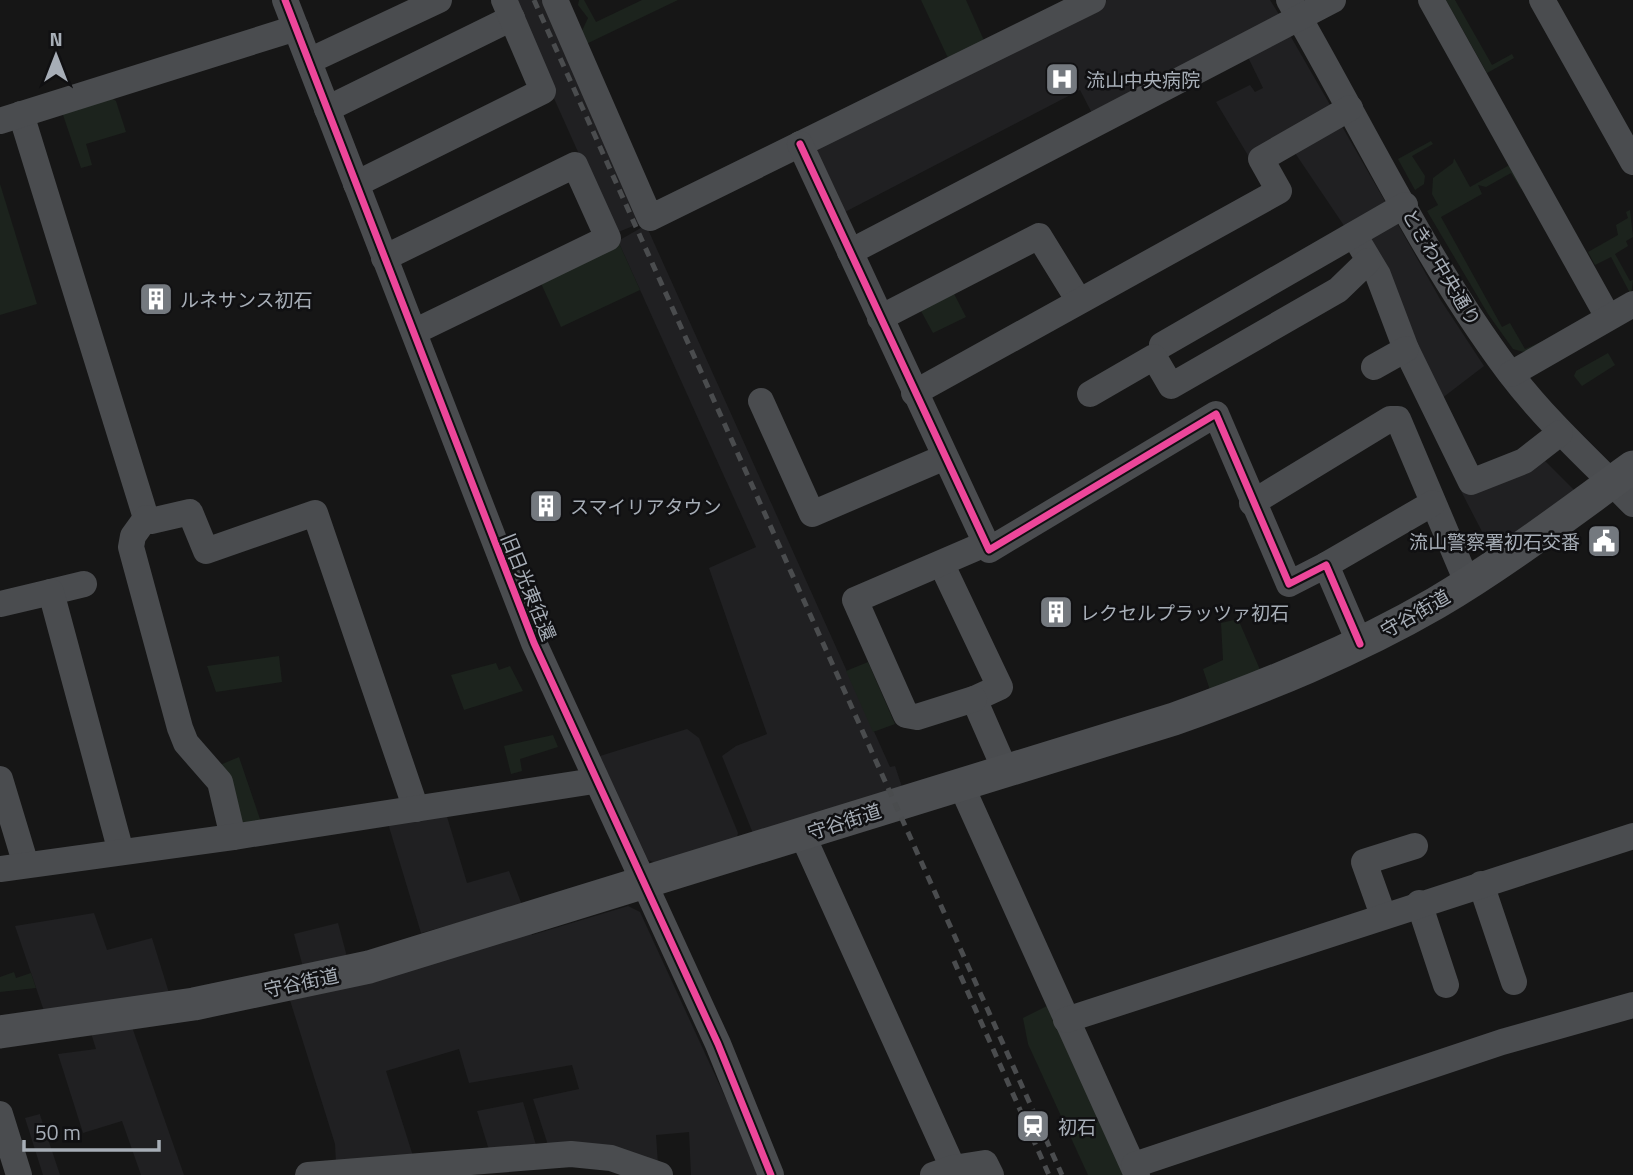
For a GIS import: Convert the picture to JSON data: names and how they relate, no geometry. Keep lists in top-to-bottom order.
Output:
{
  "streets": {
    "main road": ["守谷街道"],
    "street": ["ときわ中央通り", "旧日光東往還"]
  },
  "crossings": [
    ["ときわ中央通り", "守谷街道"],
    ["旧日光東往還", "守谷街道"]
  ],
  "places": {
    "hospital": ["流山中央病院"],
    "building": ["ルネサンス初石", "スマイリアタウン", "レクセルプラッツァ初石"],
    "public building": ["流山警察署初石交番"],
    "station": ["初石"]
  },
  "scale_bar": "50 m",
  "north": "top"
}
